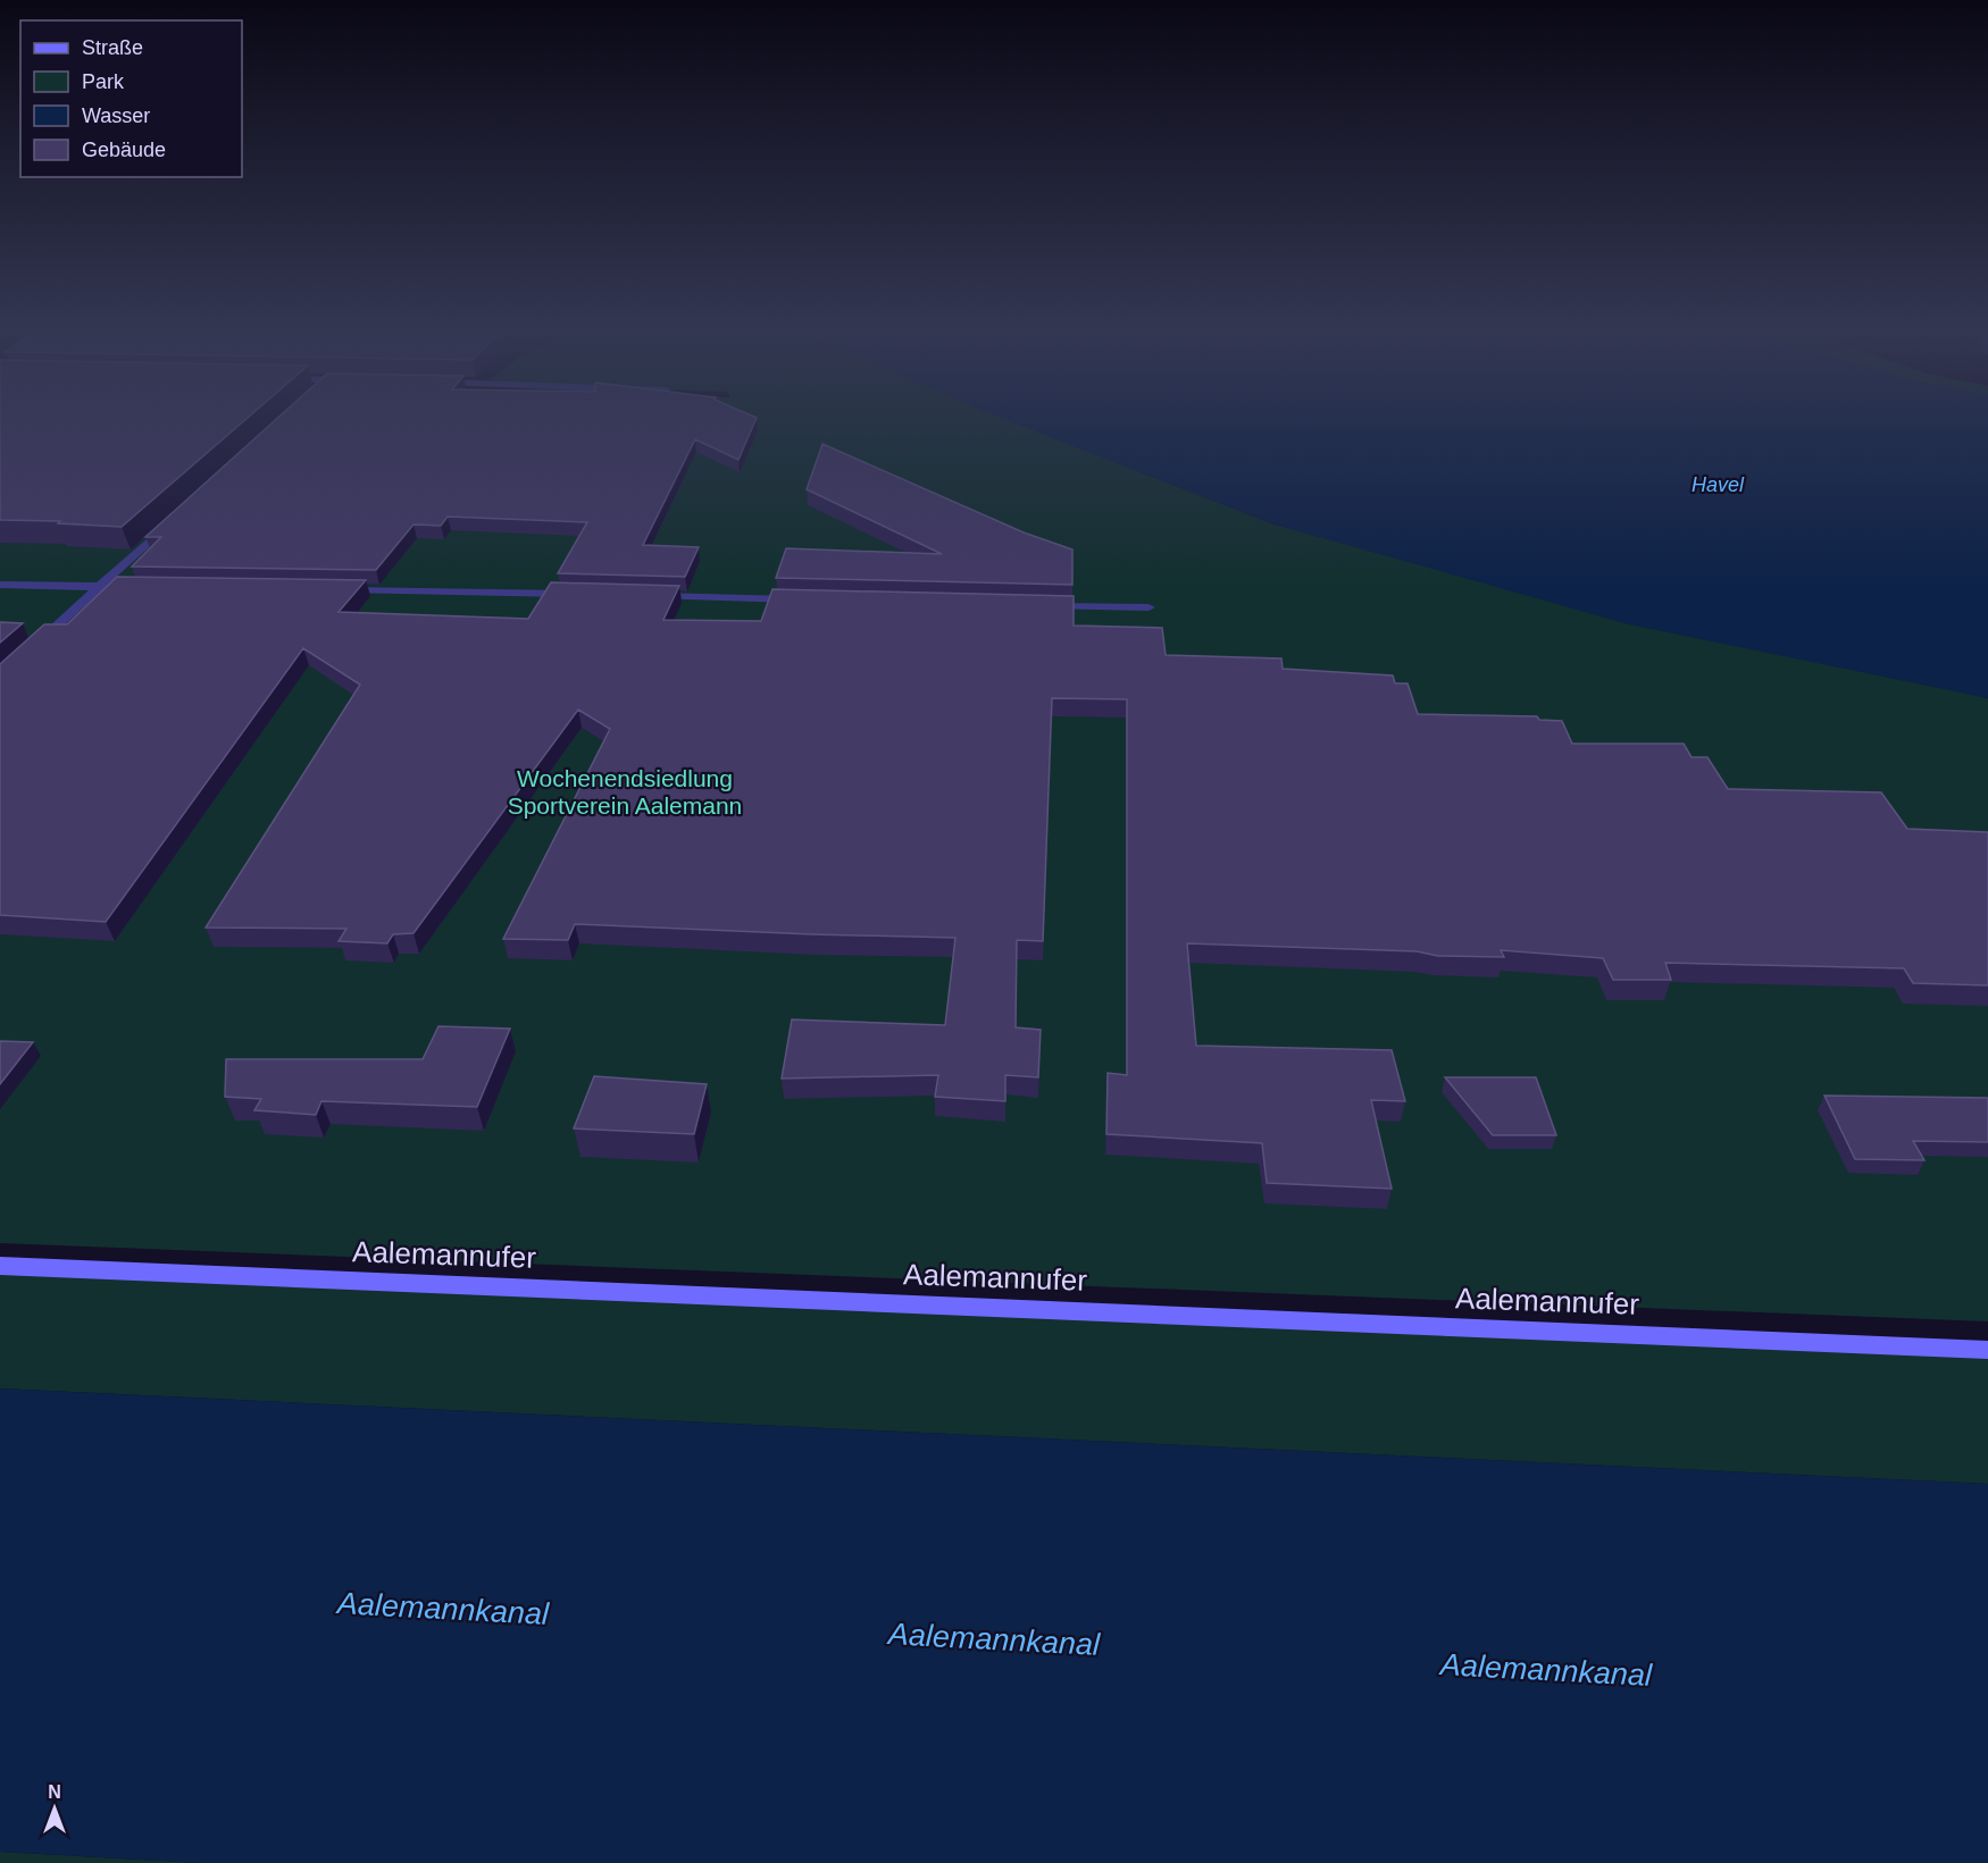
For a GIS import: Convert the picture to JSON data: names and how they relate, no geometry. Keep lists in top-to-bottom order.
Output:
{
  "streets": {
    "street": ["Aalemannufer"]
  },
  "water": ["Havel", "Aalemannkanal"],
  "parks": ["Wochenendsiedlung Sportverein Aalemann"],
  "legend": [
    "Straße",
    "Park",
    "Wasser",
    "Gebäude"
  ],
  "north": "top"
}
